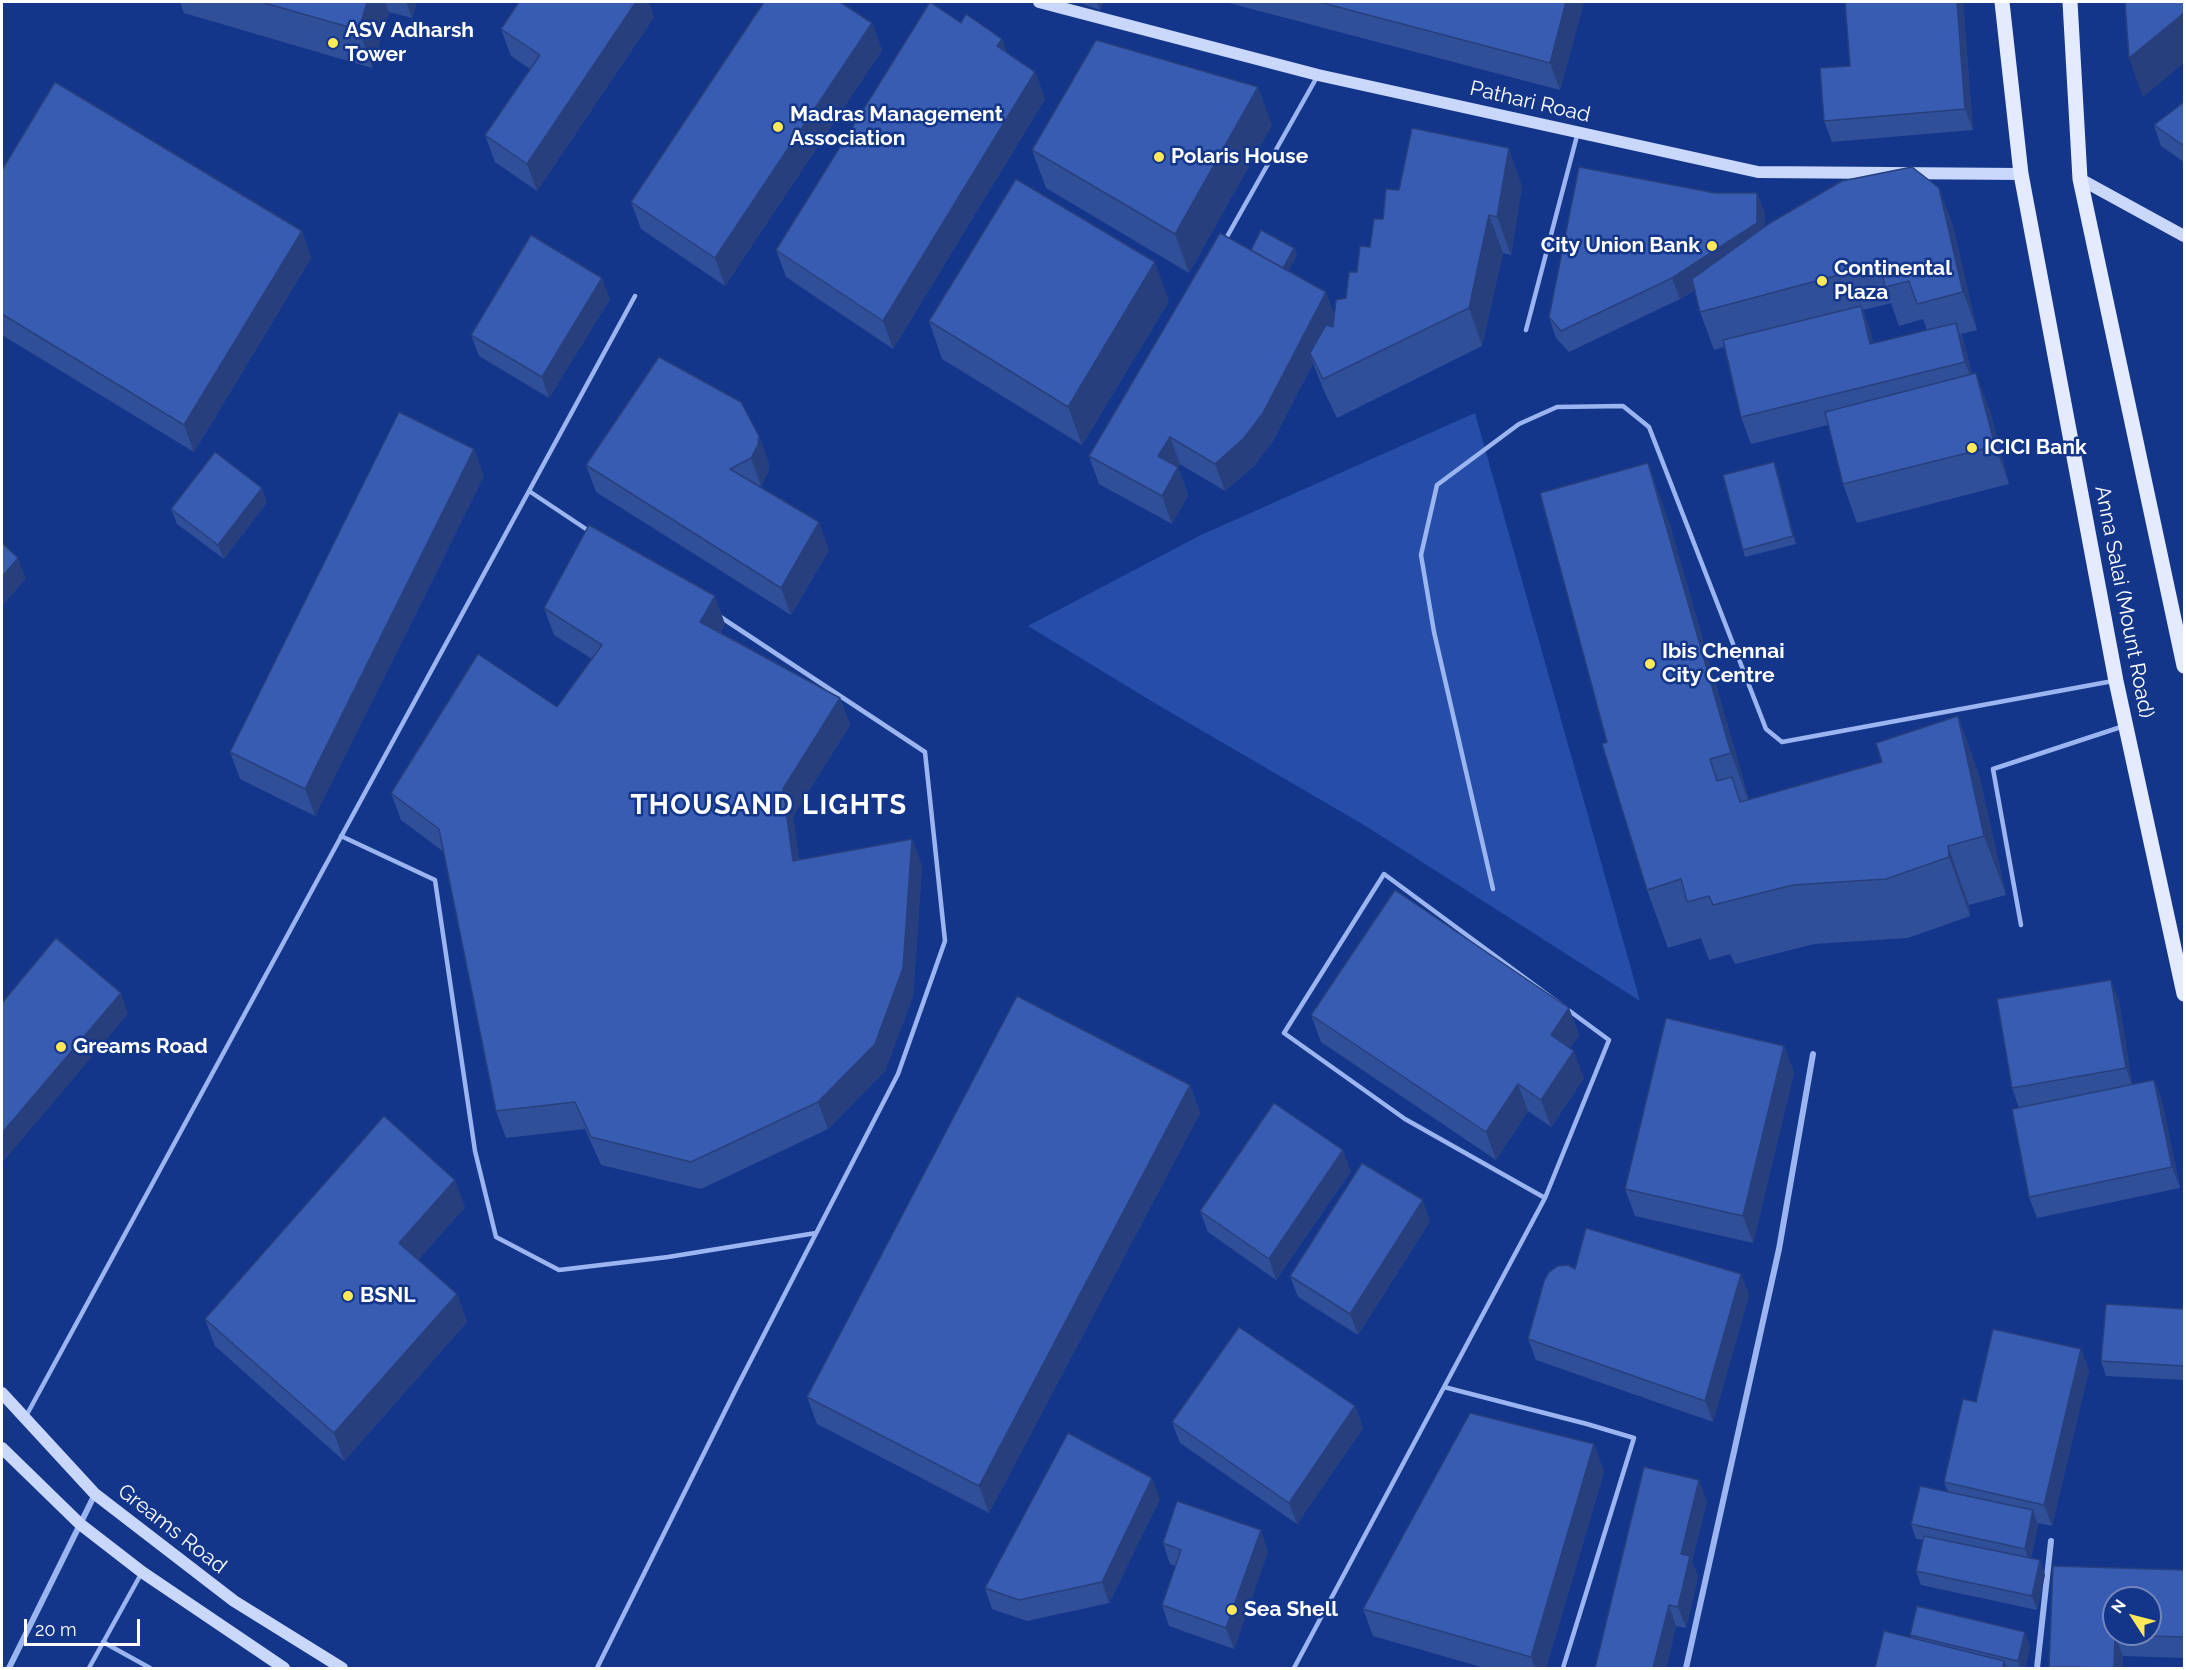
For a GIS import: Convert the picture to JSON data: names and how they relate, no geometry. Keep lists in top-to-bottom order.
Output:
{
  "streets": {
    "main road": ["Anna Salai (Mount Road)"],
    "street": ["Pathari Road", "Greams Road"]
  },
  "crossings": [
    ["Pathari Road", "Anna Salai (Mount Road)"]
  ],
  "districts": ["THOUSAND LIGHTS"],
  "places": [
    "ASV Adharsh Tower",
    "Madras Management Association",
    "Polaris House",
    "City Union Bank",
    "Continental Plaza",
    "ICICI Bank",
    "Ibis Chennai City Centre",
    "Greams Road",
    "BSNL",
    "Sea Shell"
  ],
  "scale_bar": "20 m",
  "north": "top left"
}
